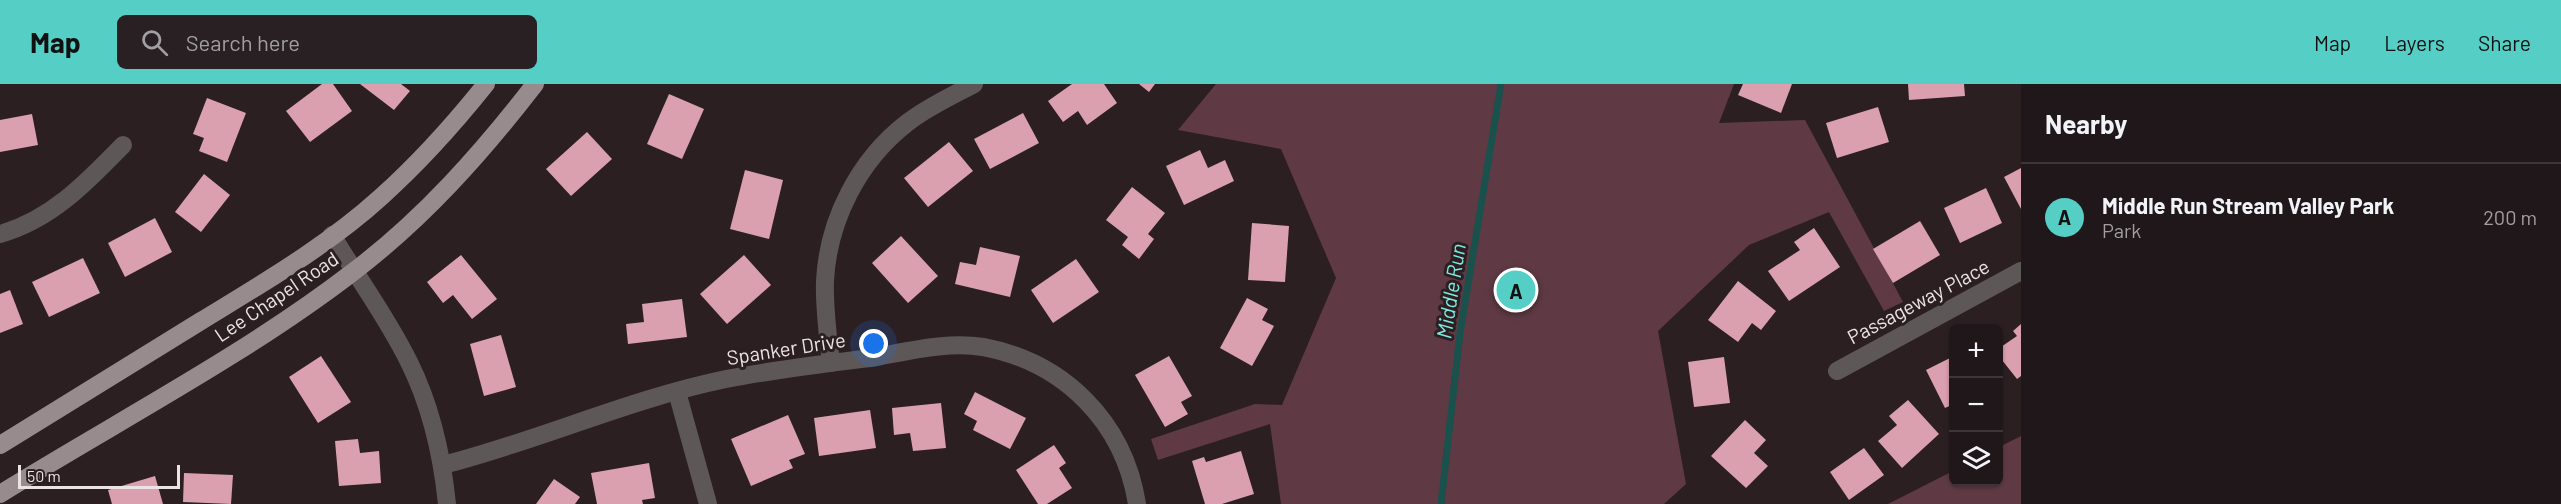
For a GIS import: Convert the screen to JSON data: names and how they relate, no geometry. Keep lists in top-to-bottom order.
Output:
{
  "streets": {
    "main road": ["Lee Chapel Road"],
    "street": ["Passageway Place", "Spanker Drive"]
  },
  "water": ["Middle Run"],
  "scale_bar": "50 m",
  "page": {
    "header": "Map",
    "search": "Search here",
    "nav": ["Map", "Layers", "Share"],
    "heading": "Nearby",
    "list": [
      {
        "mark": "A",
        "name": "Middle Run Stream Valley Park",
        "note": "Park",
        "value": "200 m"
      }
    ],
    "pins": "A",
    "map_buttons": ["+", "−"],
    "scale": "50 m"
  }
}
